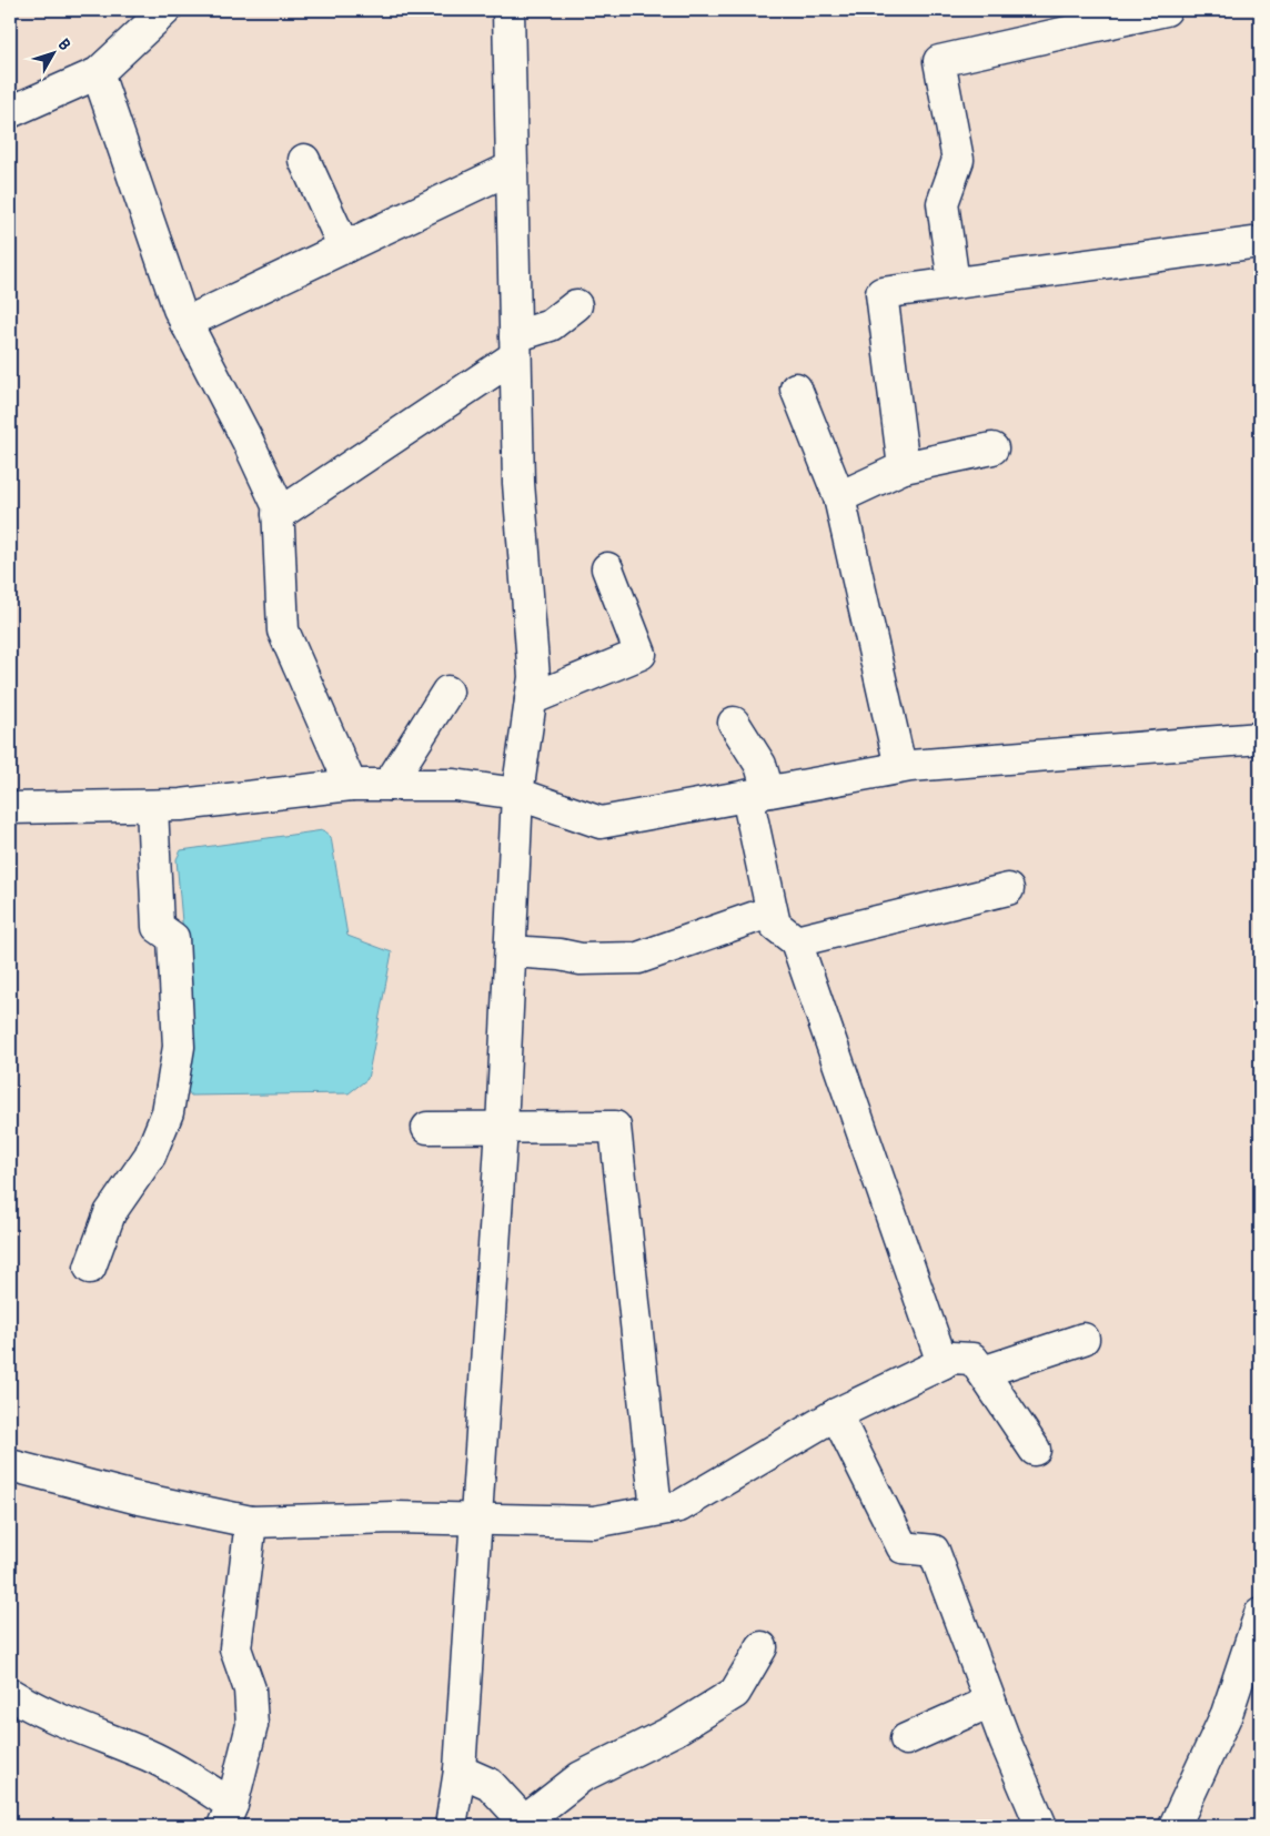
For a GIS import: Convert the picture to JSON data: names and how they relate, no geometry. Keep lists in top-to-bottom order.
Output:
{
  "north": "top right"
}
